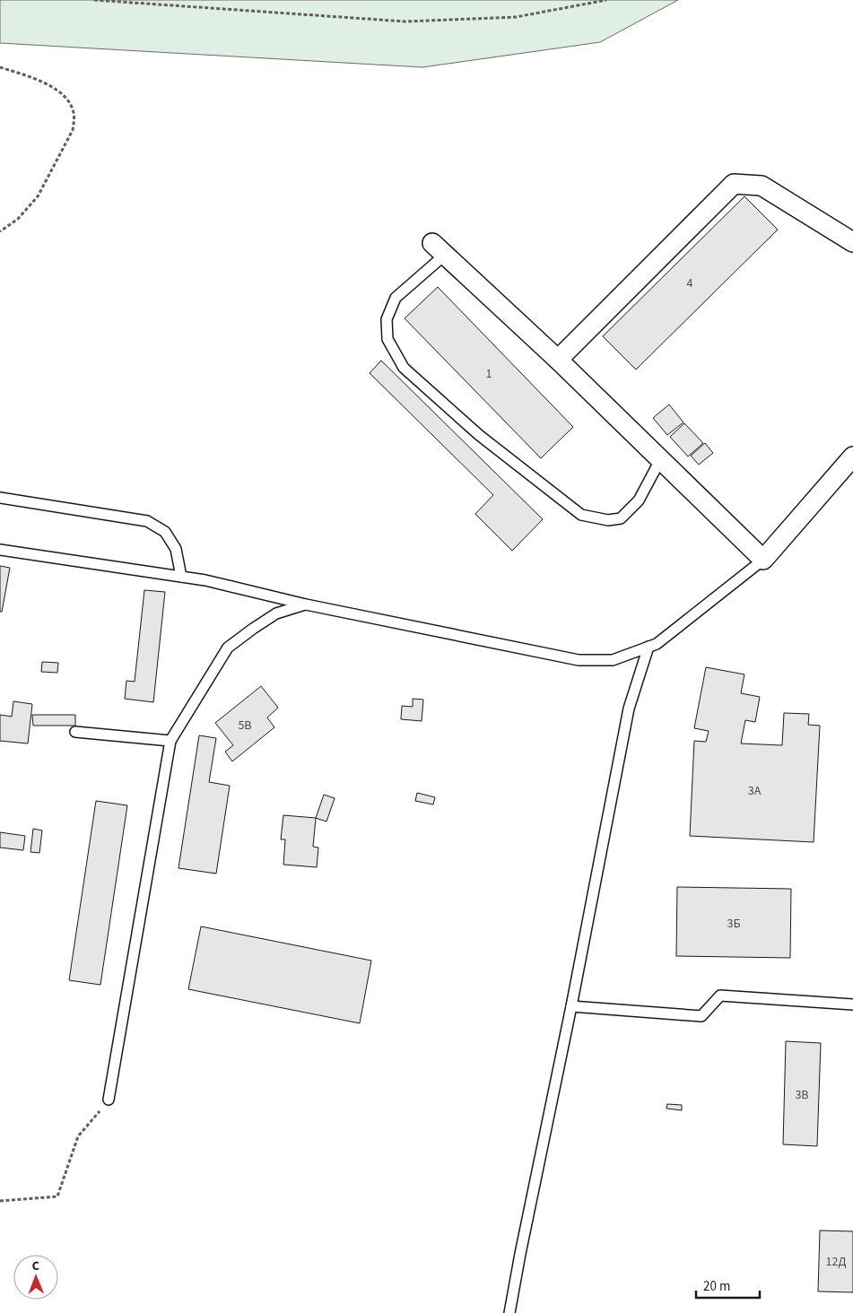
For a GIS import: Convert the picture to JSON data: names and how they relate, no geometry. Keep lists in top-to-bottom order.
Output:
{
  "house_numbers": [
    "4",
    "1",
    "5В",
    "3А",
    "3Б",
    "3В",
    "12Д"
  ],
  "scale_bar": "20 m",
  "north": "top"
}
